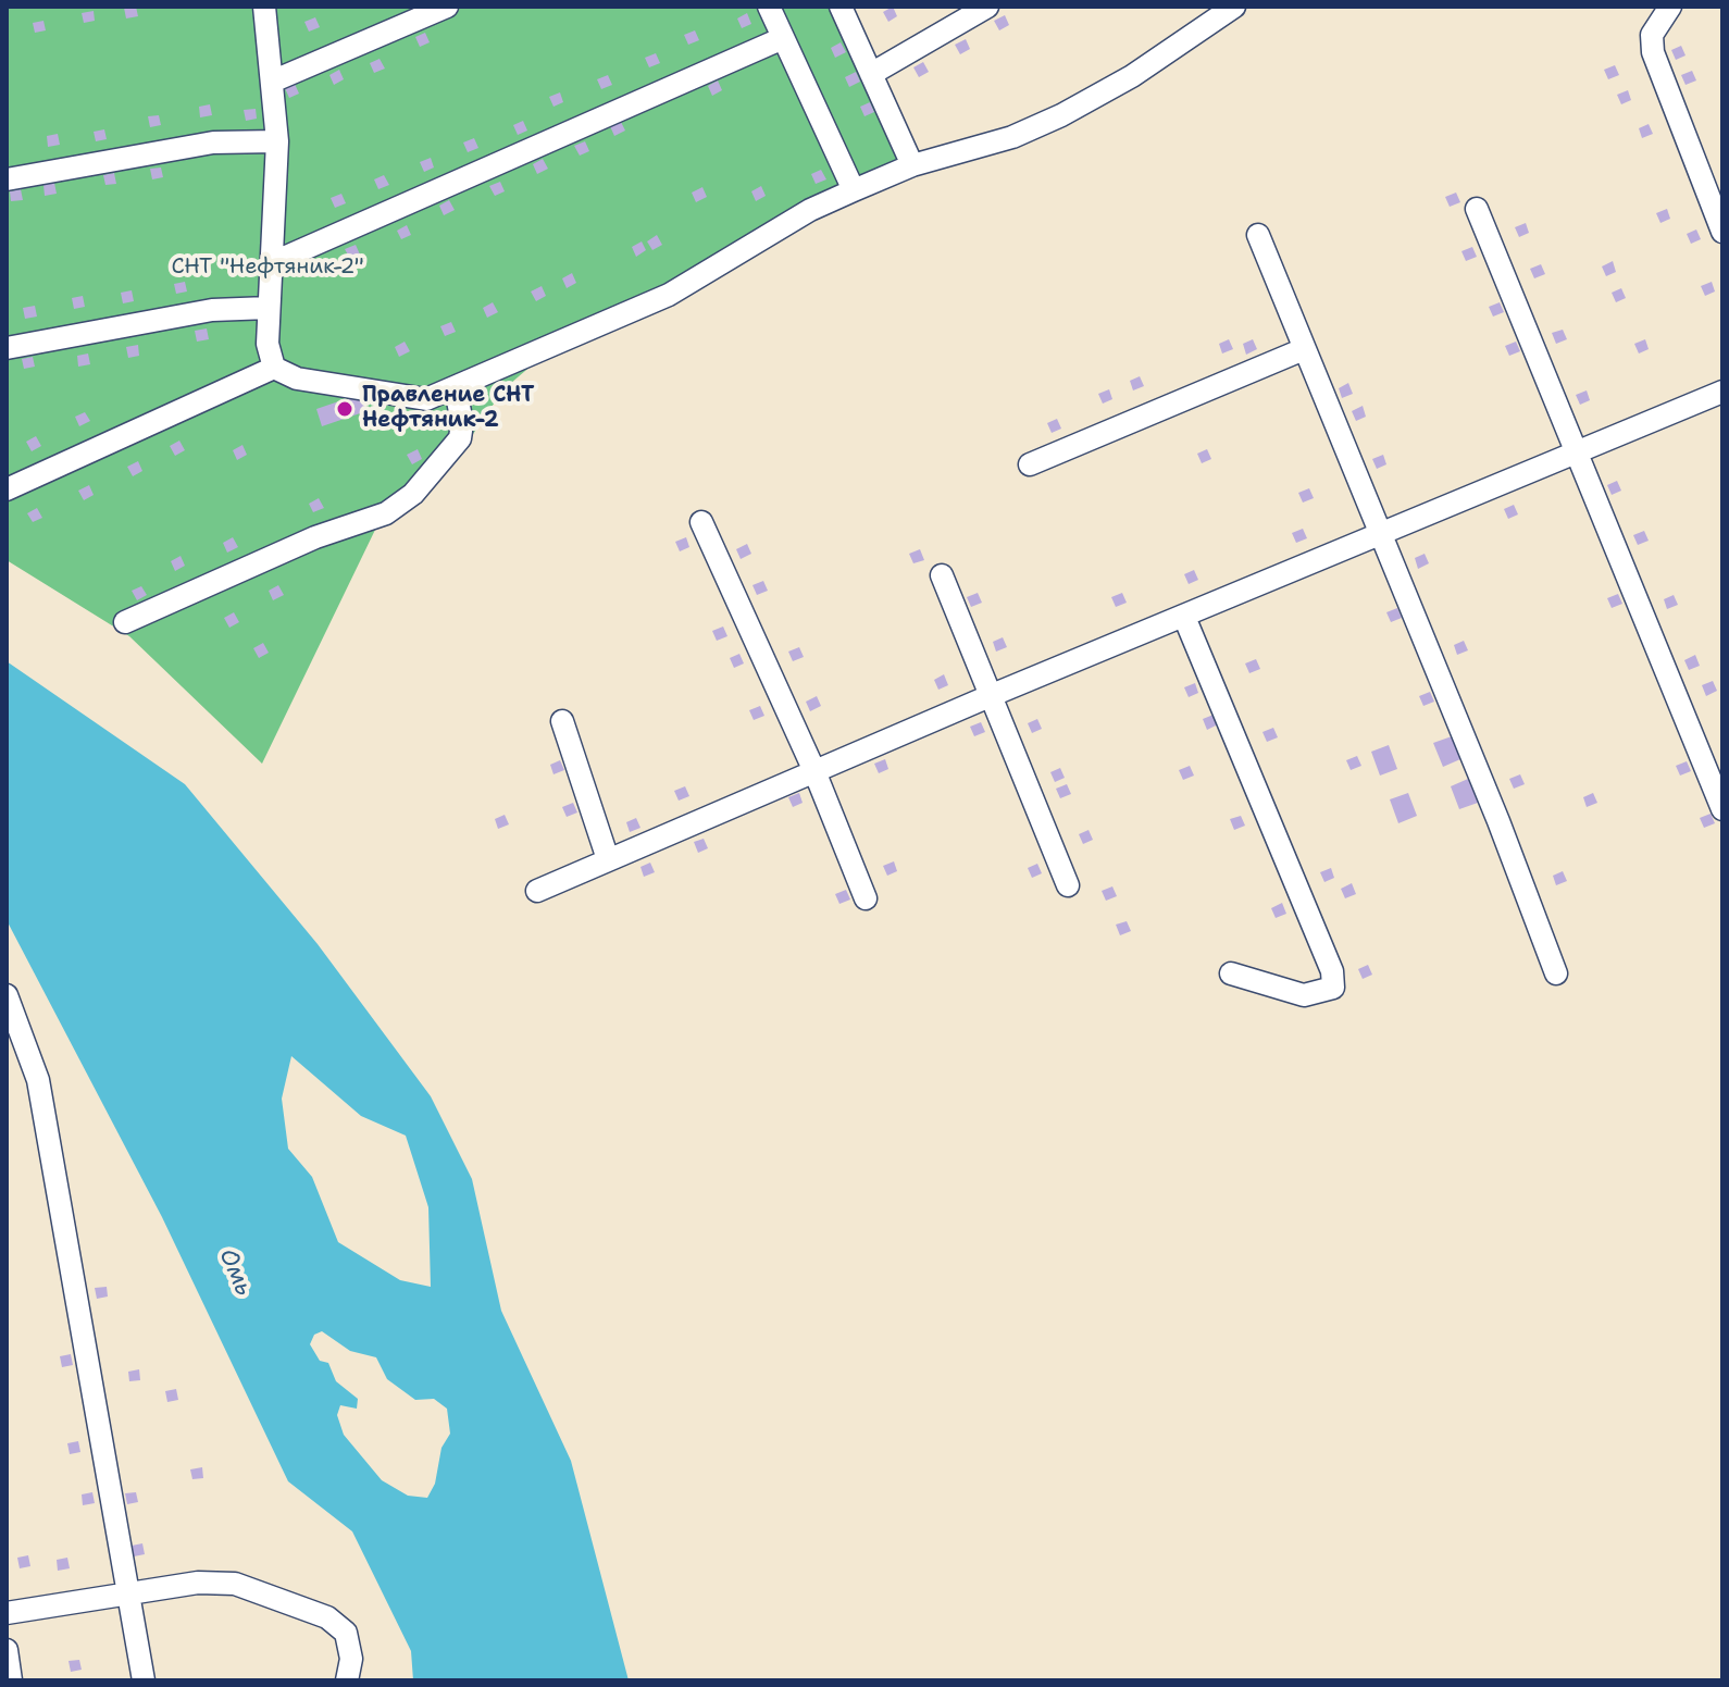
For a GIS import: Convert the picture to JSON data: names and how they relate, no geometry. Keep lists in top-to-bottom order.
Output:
{
  "water": ["Омь"],
  "parks": ["СНТ \"Нефтяник-2\""],
  "places": ["Правление СНТ Нефтяник-2"]
}
